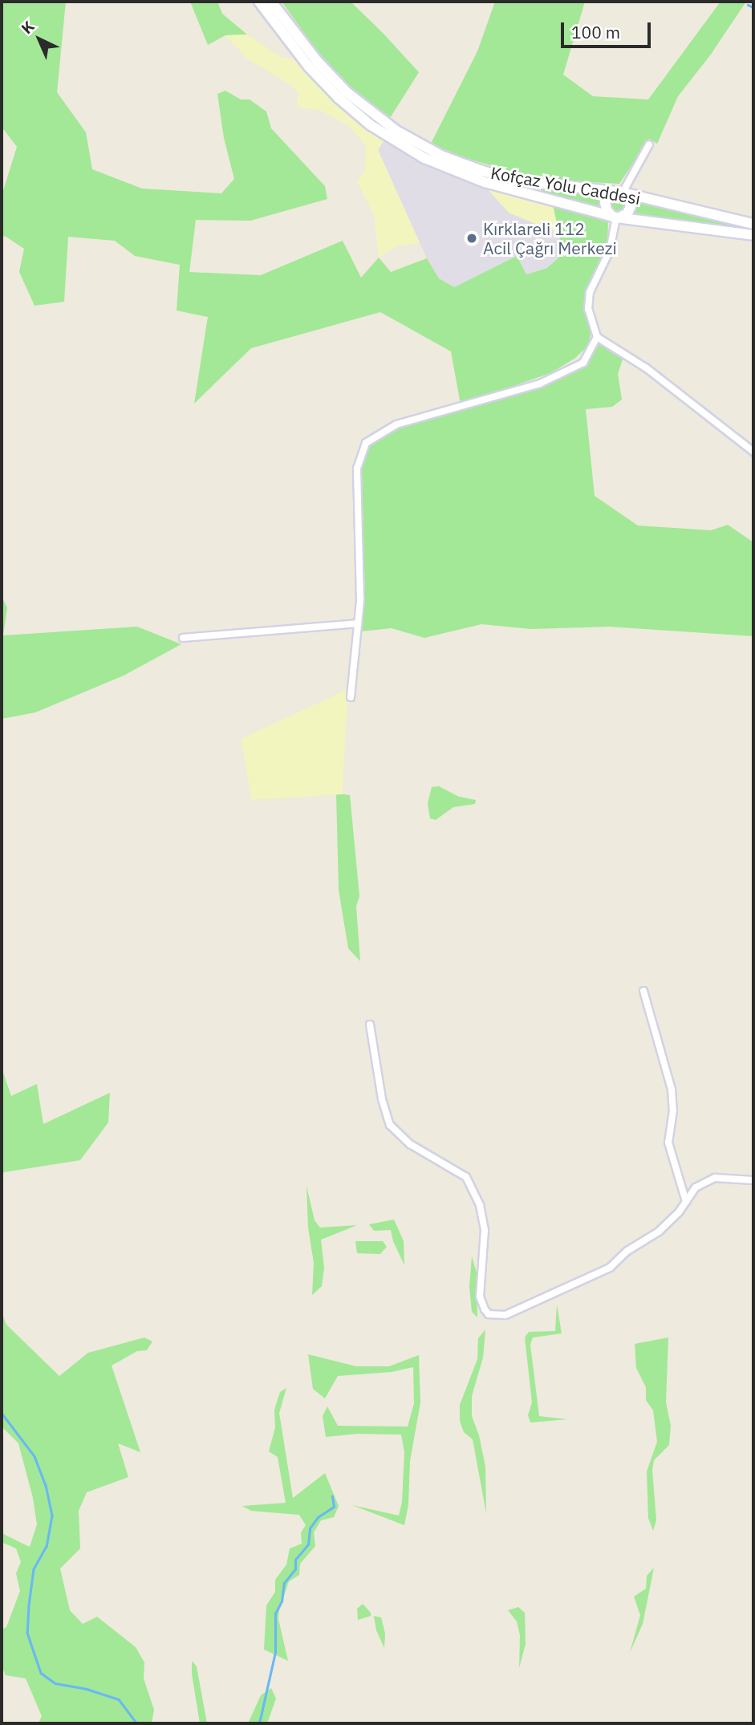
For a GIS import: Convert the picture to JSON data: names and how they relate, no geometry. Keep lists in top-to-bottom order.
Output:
{
  "streets": {
    "main road": ["Kofçaz Yolu Caddesi"]
  },
  "places": ["Kırklareli 112 Acil Çağrı Merkezi"],
  "scale_bar": "100 m",
  "north": "top left"
}
